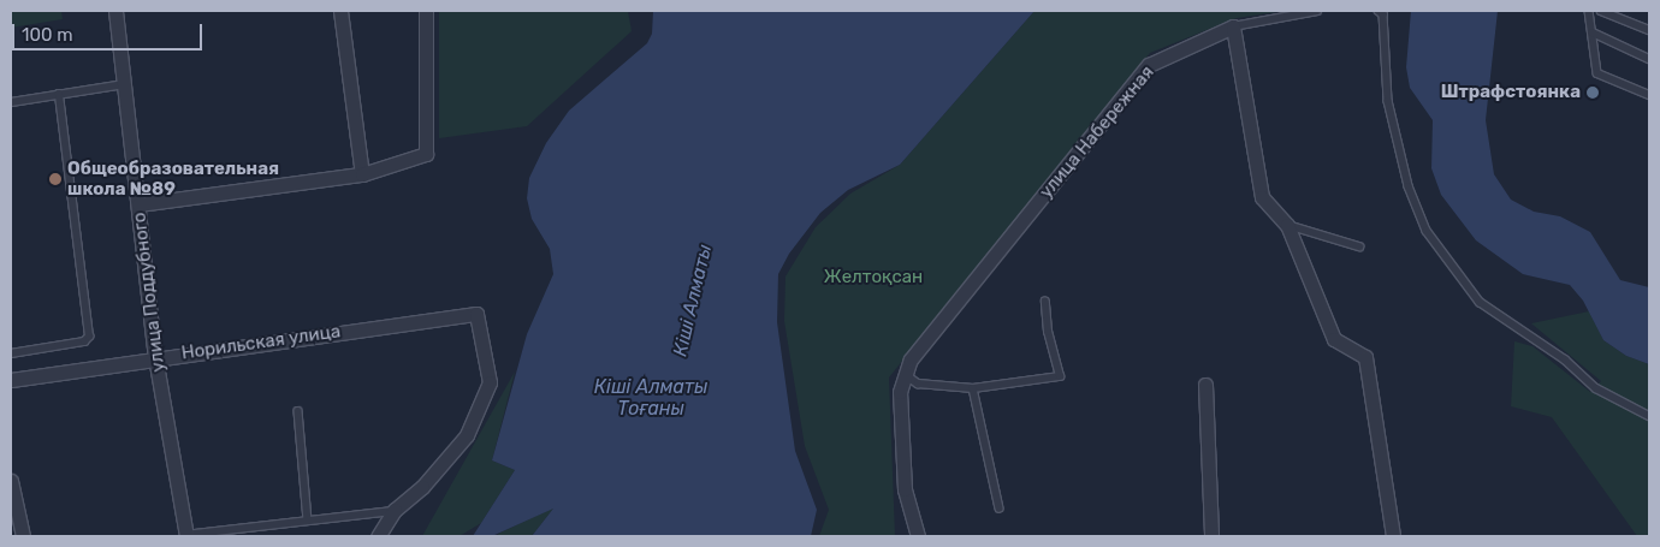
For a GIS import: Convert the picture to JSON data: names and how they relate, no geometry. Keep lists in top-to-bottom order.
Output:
{
  "streets": {
    "street": ["улица Набережная", "улица Поддубного", "Норильская улица"]
  },
  "crossings": [
    ["улица Поддубного", "Норильская улица"]
  ],
  "water": ["Кіші Алматы", "Кіші Алматы Тоғаны"],
  "parks": ["Желтоқсан"],
  "places": ["Штрафстоянка", "Общеобразовательная школа №89"],
  "scale_bar": "100 m"
}
